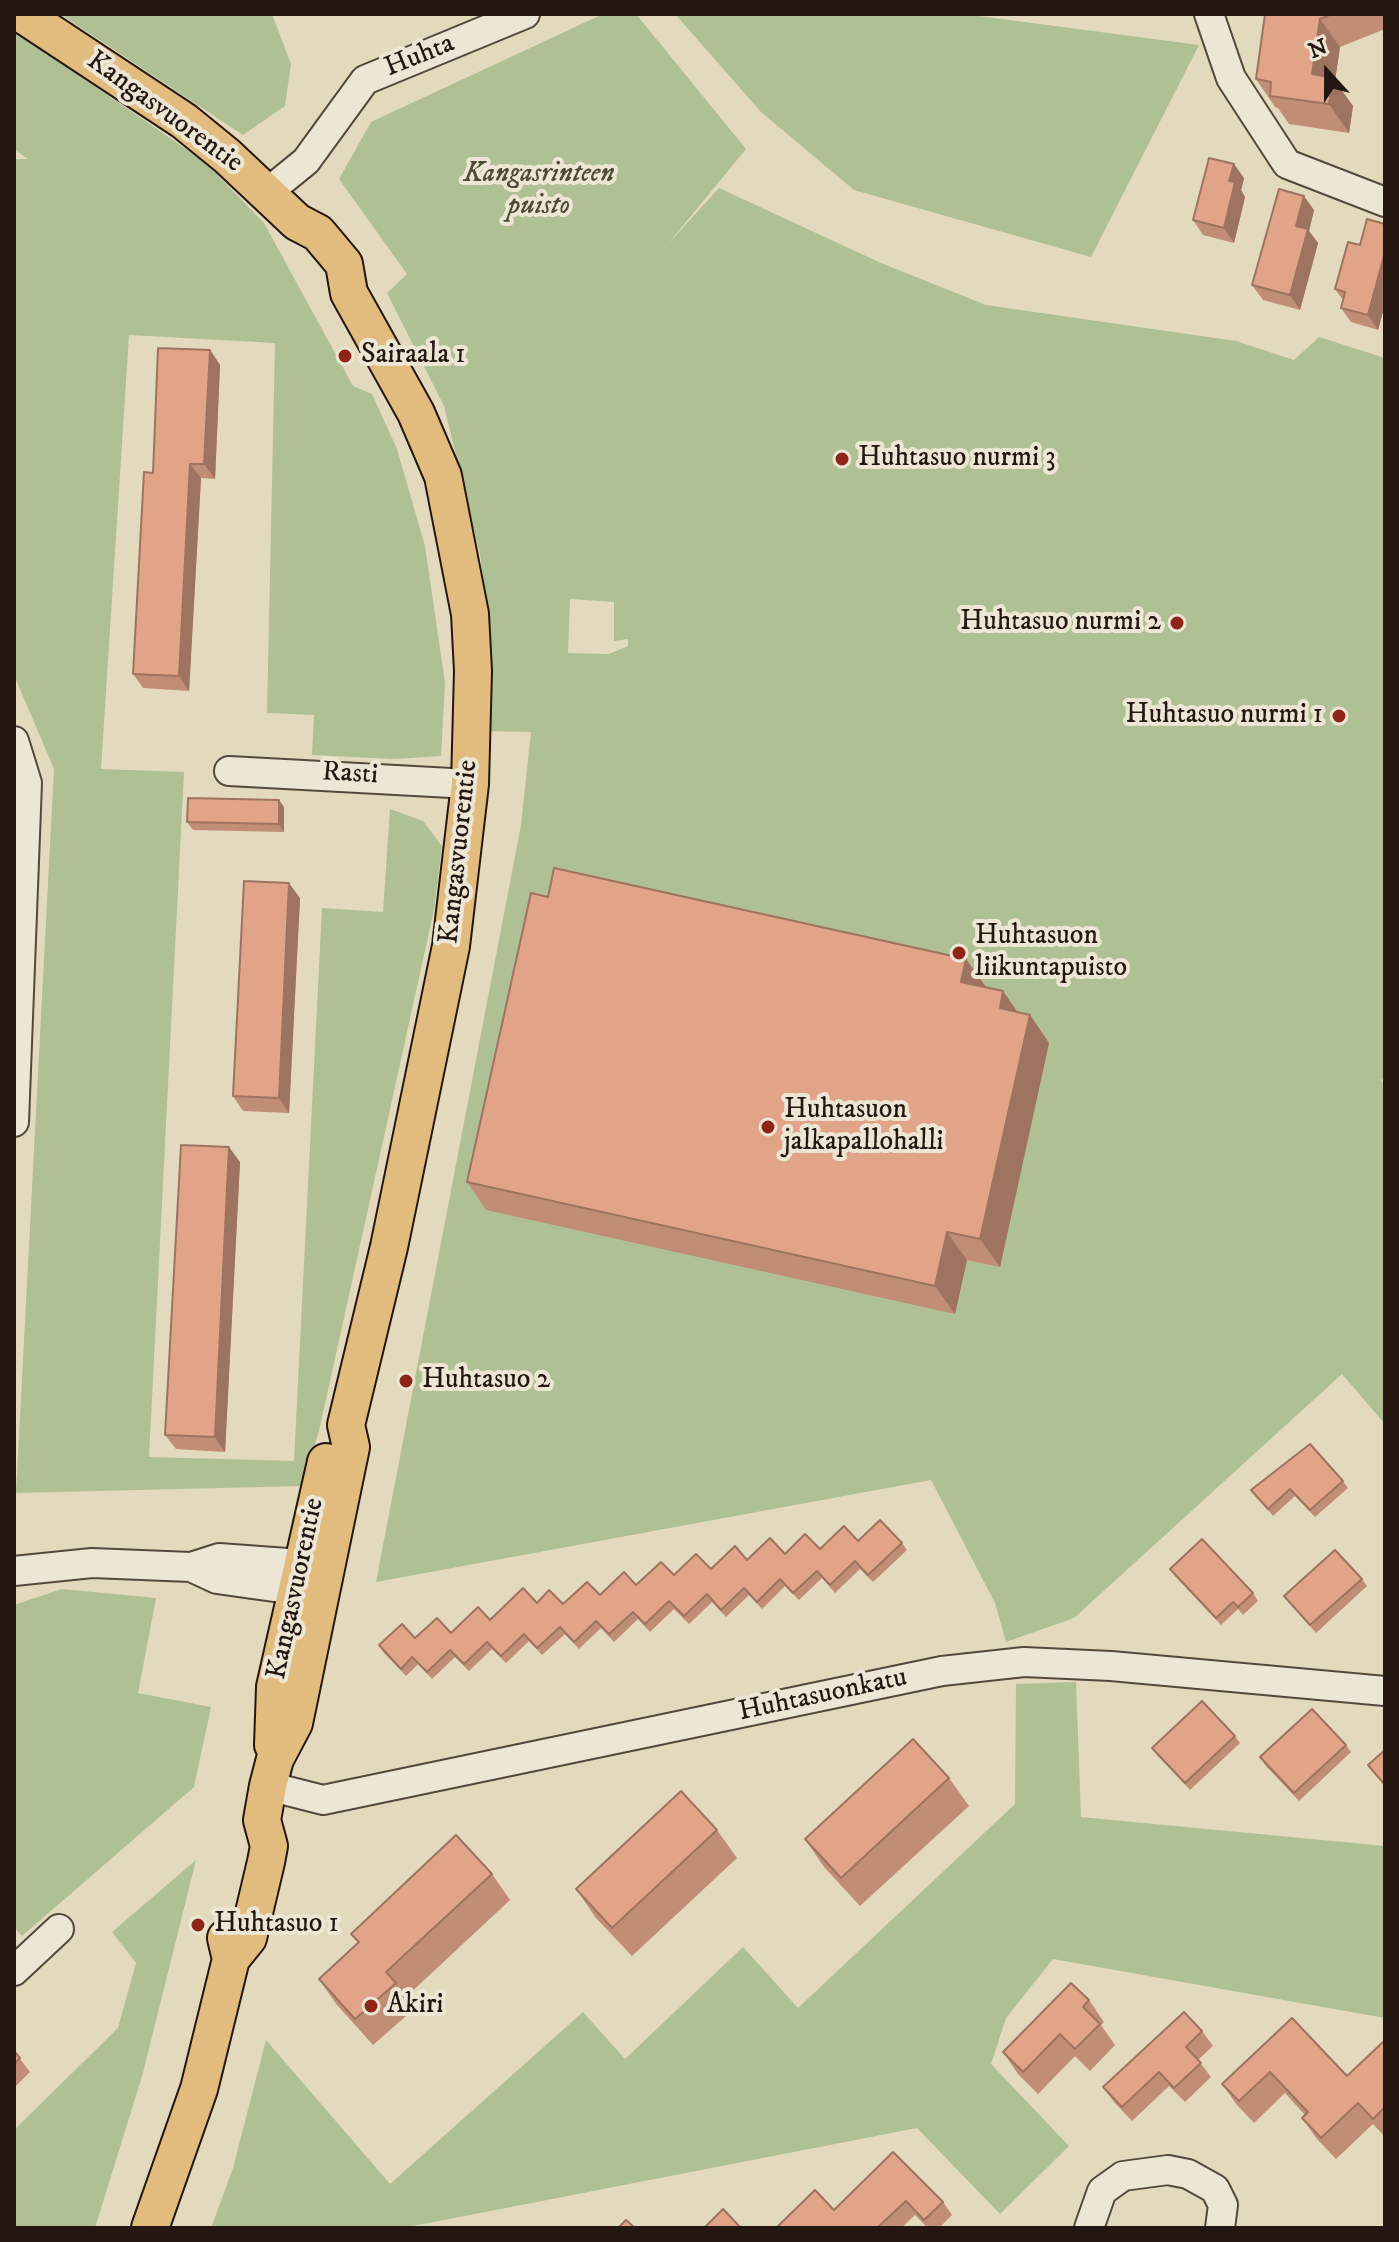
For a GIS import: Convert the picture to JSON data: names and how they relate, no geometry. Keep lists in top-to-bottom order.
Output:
{
  "streets": {
    "main road": ["Kangasvuorentie"],
    "street": ["Huhta", "Rasti", "Huhtasuonkatu"]
  },
  "crossings": [
    ["Huhta", "Kangasvuorentie"],
    ["Kangasvuorentie", "Rasti"],
    ["Kangasvuorentie", "Huhtasuonkatu"]
  ],
  "parks": ["Kangasrinteen puisto"],
  "places": [
    "Sairaala 1",
    "Huhtasuo nurmi 3",
    "Huhtasuo nurmi 2",
    "Huhtasuo nurmi 1",
    "Huhtasuon liikuntapuisto",
    "Huhtasuon jalkapallohalli",
    "Huhtasuo 2",
    "Huhtasuo 1",
    "Akiri"
  ],
  "north": "top"
}
